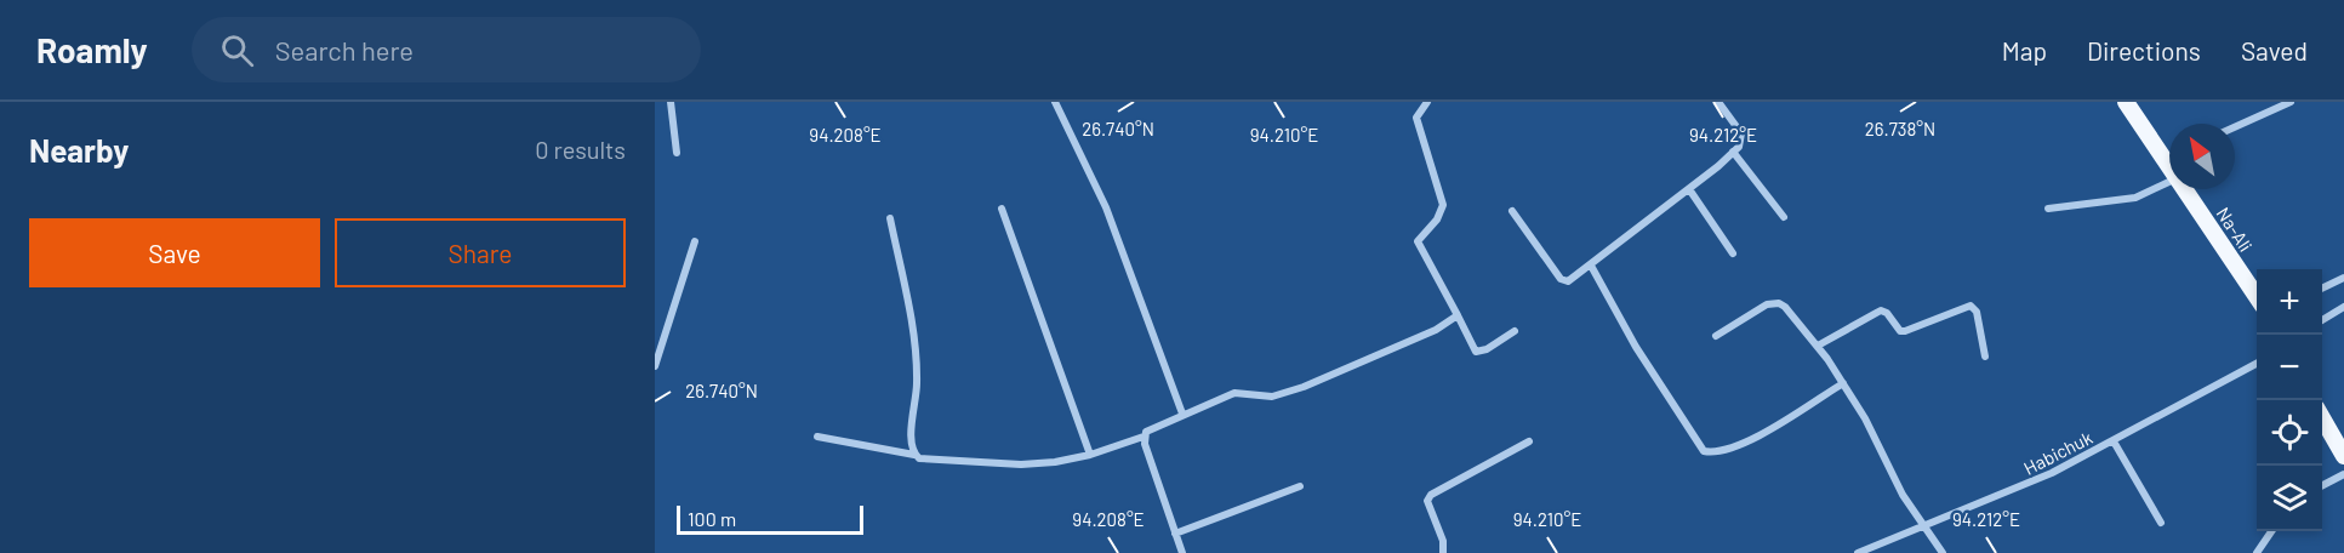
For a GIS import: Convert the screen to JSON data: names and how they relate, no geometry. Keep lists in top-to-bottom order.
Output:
{
  "streets": {
    "main road": ["Na-Ali"],
    "street": ["Habichuk"]
  },
  "scale_bar": "100 m",
  "north": "top left",
  "page": {
    "header": "Roamly",
    "search": "Search here",
    "nav": ["Map", "Directions", "Saved"],
    "heading": ["Nearby", "0 results"],
    "buttons": ["Save", "Share"],
    "map_buttons": ["+", "−"],
    "scale": "100 m"
  },
  "coordinates": [
    "26.740°N",
    "26.738°N",
    "94.208°E",
    "94.210°E",
    "94.212°E"
  ]
}
